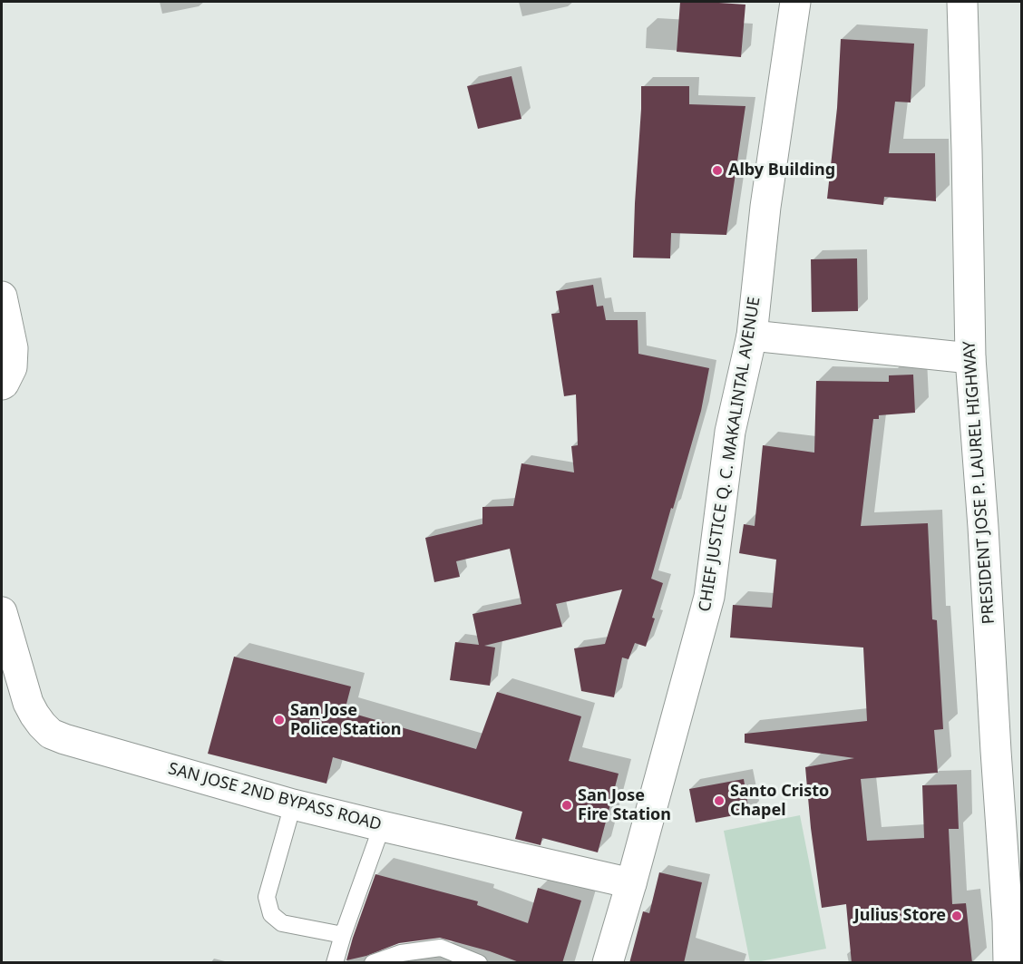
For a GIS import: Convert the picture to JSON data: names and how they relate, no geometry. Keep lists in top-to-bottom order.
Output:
{
  "streets": {
    "main road": ["CHIEF JUSTICE Q. C. MAKALINTAL AVENUE", "PRESIDENT JOSE P. LAUREL HIGHWAY", "SAN JOSE 2ND BYPASS ROAD"]
  },
  "crossings": [
    ["CHIEF JUSTICE Q. C. MAKALINTAL AVENUE", "SAN JOSE 2ND BYPASS ROAD"]
  ],
  "places": [
    "Alby Building",
    "San Jose Police Station",
    "Santo Cristo Chapel",
    "San Jose Fire Station",
    "Julius Store"
  ]
}
